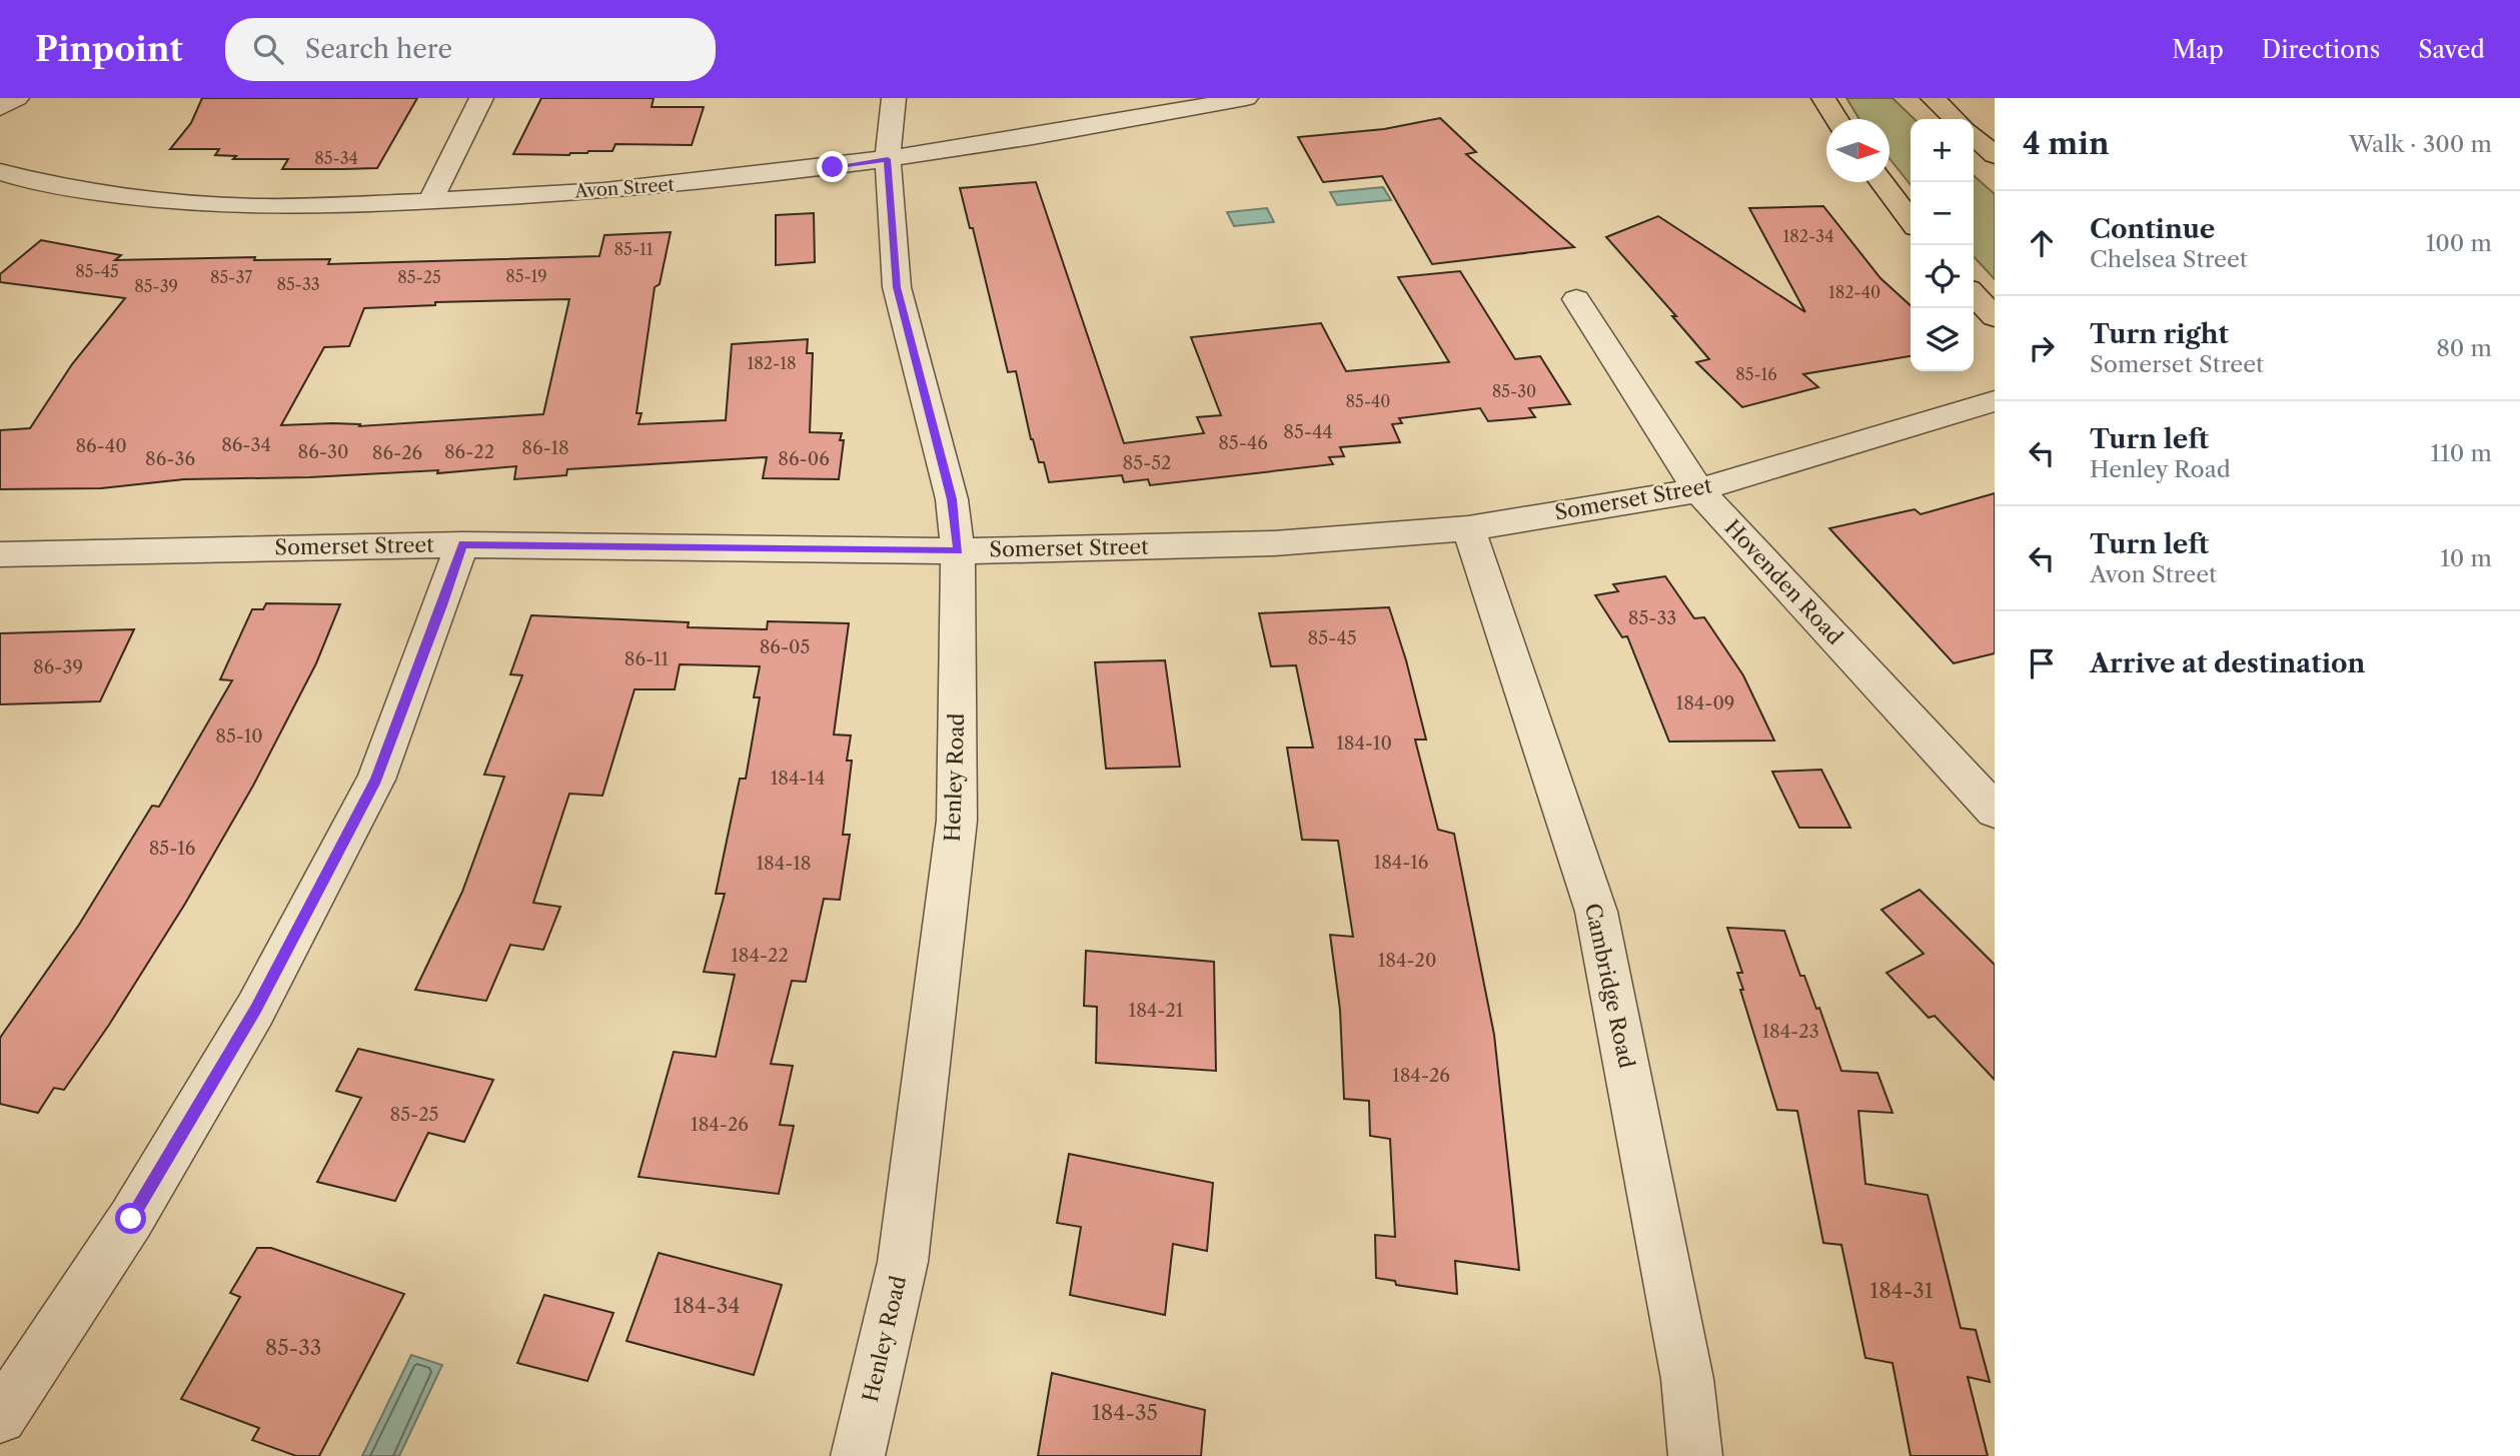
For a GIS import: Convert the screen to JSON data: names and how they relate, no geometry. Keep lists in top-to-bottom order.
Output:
{
  "streets": {
    "street": [
      "Avon Street",
      "Somerset Street",
      "Hovenden Road",
      "Henley Road",
      "Cambridge Road"
    ]
  },
  "crossings": [
    ["Avon Street", "Henley Road"],
    ["Somerset Street", "Hovenden Road"],
    ["Somerset Street", "Henley Road"],
    ["Somerset Street", "Cambridge Road"]
  ],
  "house_numbers": [
    "85-34",
    "182-34",
    "85-11",
    "85-45",
    "85-19",
    "85-37",
    "85-25",
    "85-33",
    "85-39",
    "182-40",
    "182-18",
    "85-16",
    "85-30",
    "85-40",
    "85-44",
    "85-46",
    "86-34",
    "86-40",
    "86-18",
    "86-30",
    "86-22",
    "86-26",
    "86-36",
    "86-06",
    "85-52",
    "85-33",
    "85-45",
    "86-05",
    "86-11",
    "86-39",
    "184-09",
    "85-10",
    "184-10",
    "184-14",
    "85-16",
    "184-16",
    "184-18",
    "184-22",
    "184-20",
    "184-21",
    "184-23",
    "184-26",
    "85-25",
    "184-26",
    "184-31",
    "184-34",
    "85-33",
    "184-35"
  ],
  "north": "right",
  "page": {
    "header": "Pinpoint",
    "search": "Search here",
    "nav": ["Map", "Directions", "Saved"],
    "heading": ["4 min", "Walk · 300 m"],
    "map_buttons": ["+", "−"],
    "list": [
      ["Continue", "Chelsea Street", "100 m"],
      ["Turn right", "Somerset Street", "80 m"],
      ["Turn left", "Henley Road", "110 m"],
      ["Turn left", "Avon Street", "10 m"],
      "Arrive at destination"
    ]
  }
}
